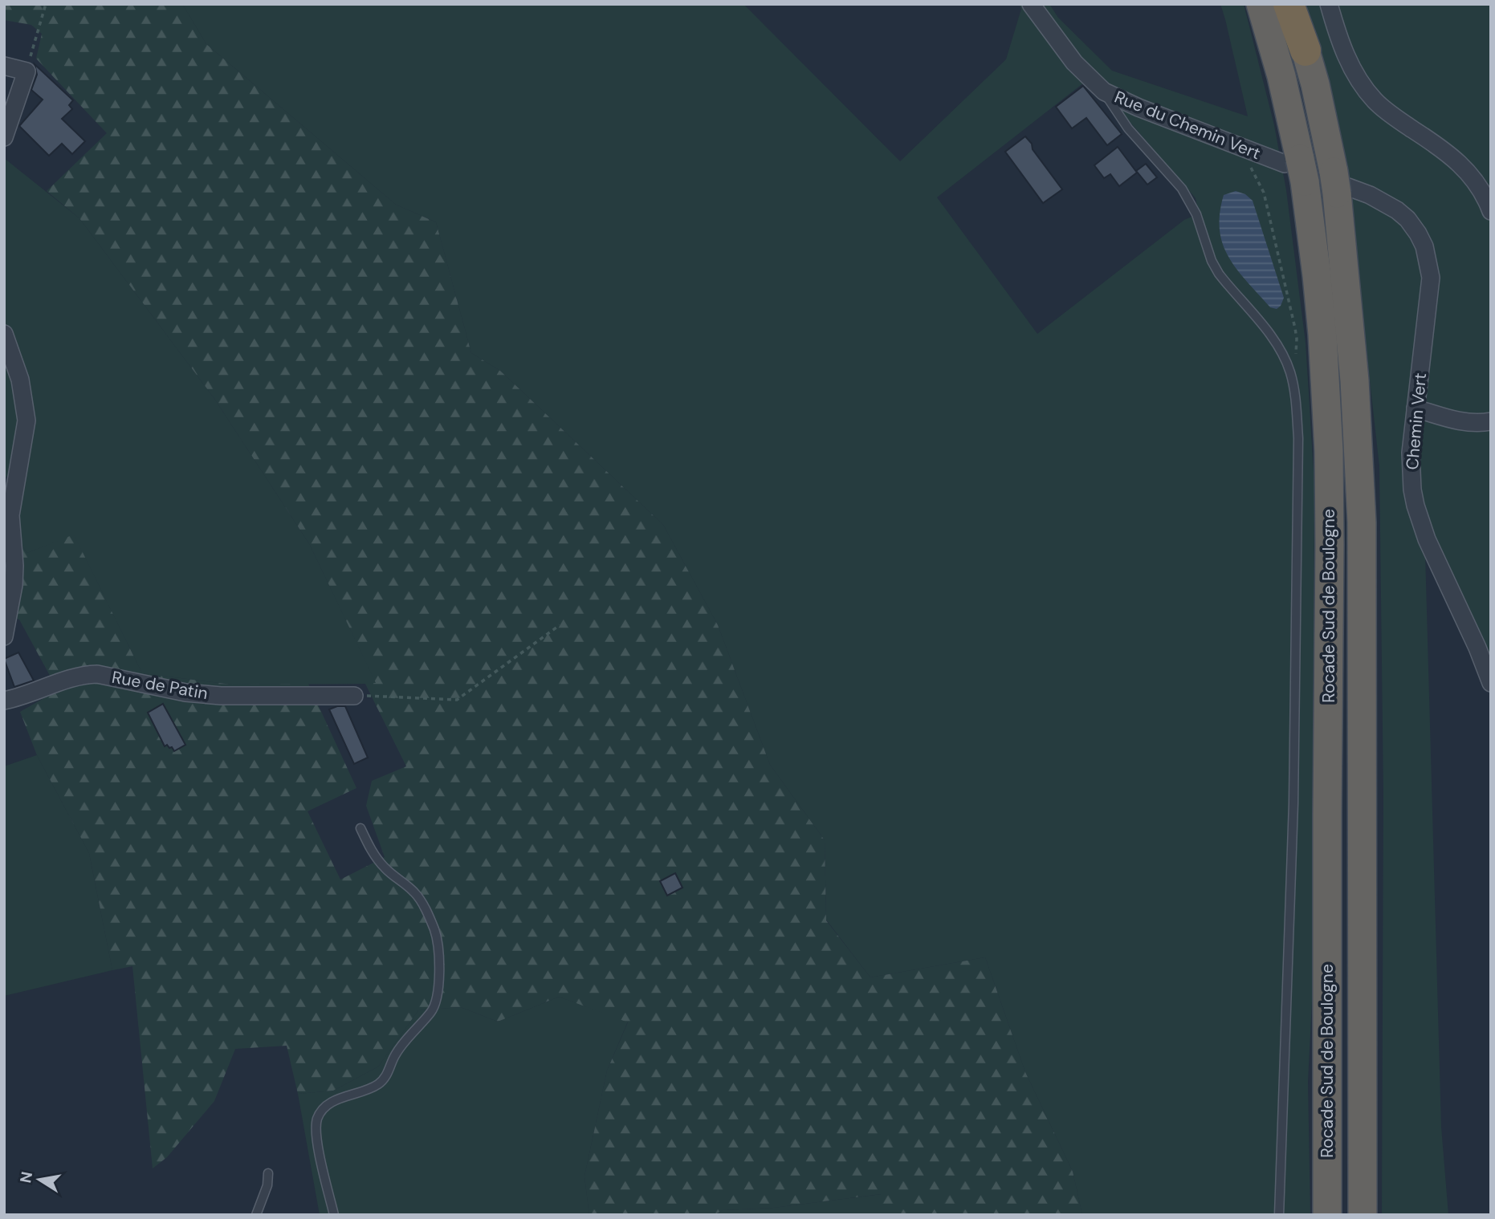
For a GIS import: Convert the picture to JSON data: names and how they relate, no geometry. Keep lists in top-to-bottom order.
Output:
{
  "streets": {
    "highway": ["Rocade Sud de Boulogne"],
    "street": ["Rue du Chemin Vert", "Chemin Vert", "Rue de Patin"]
  },
  "crossings": [
    ["Rue du Chemin Vert", "Rocade Sud de Boulogne"],
    ["Chemin Vert", "Rocade Sud de Boulogne"]
  ],
  "north": "left"
}
